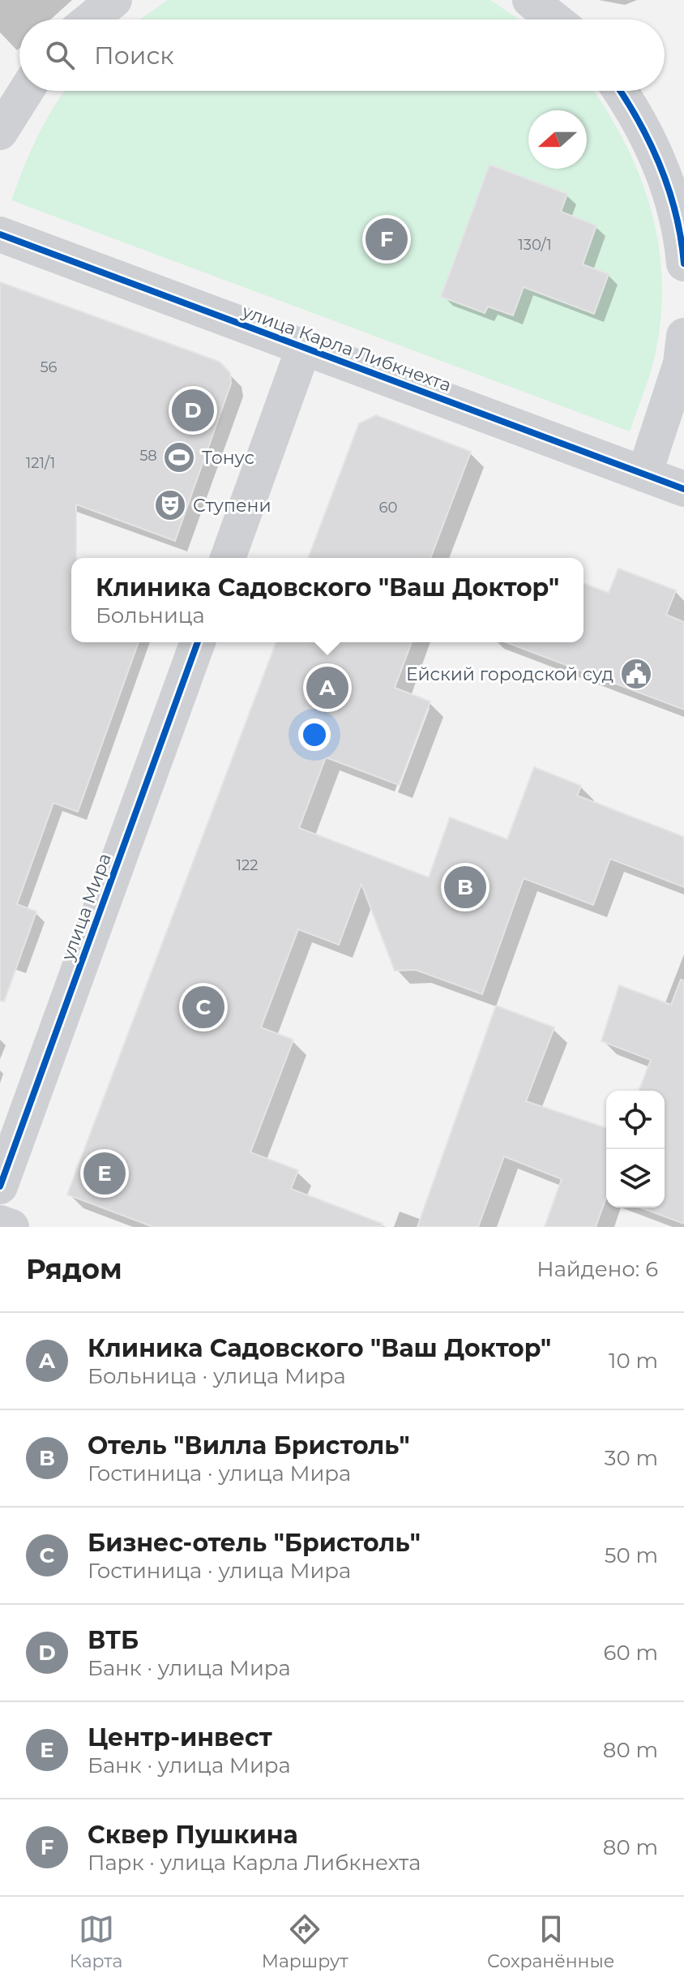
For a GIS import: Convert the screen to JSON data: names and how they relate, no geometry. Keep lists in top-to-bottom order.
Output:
{
  "streets": {
    "street": ["улица Карла Либкнехта", "улица Мира"]
  },
  "places": {
    "sports": ["Тонус"],
    "theatre": ["Ступени"],
    "public building": ["Ейский городской суд"]
  },
  "house_numbers": [
    "130/1",
    "56",
    "58",
    "121/1",
    "60",
    "122"
  ],
  "north": "left",
  "page": {
    "search": "Поиск",
    "pins": [
      "F",
      "D",
      "A",
      "B",
      "C",
      "E"
    ],
    "popup": ["Клиника Садовского \"Ваш Доктор\"", "Больница"],
    "heading": ["Рядом", "Найдено: 6"],
    "list": [
      {
        "mark": "A",
        "name": "Клиника Садовского \"Ваш Доктор\"",
        "note": "Больница · улица Мира",
        "value": "10 m"
      },
      {
        "mark": "B",
        "name": "Отель \"Вилла Бристоль\"",
        "note": "Гостиница · улица Мира",
        "value": "30 m"
      },
      {
        "mark": "C",
        "name": "Бизнес-отель \"Бристоль\"",
        "note": "Гостиница · улица Мира",
        "value": "50 m"
      },
      {
        "mark": "D",
        "name": "ВТБ",
        "note": "Банк · улица Мира",
        "value": "60 m"
      },
      {
        "mark": "E",
        "name": "Центр-инвест",
        "note": "Банк · улица Мира",
        "value": "80 m"
      },
      {
        "mark": "F",
        "name": "Сквер Пушкина",
        "note": "Парк · улица Карла Либкнехта",
        "value": "80 m"
      }
    ],
    "nav": ["Карта", "Маршрут", "Сохранённые"]
  }
}
